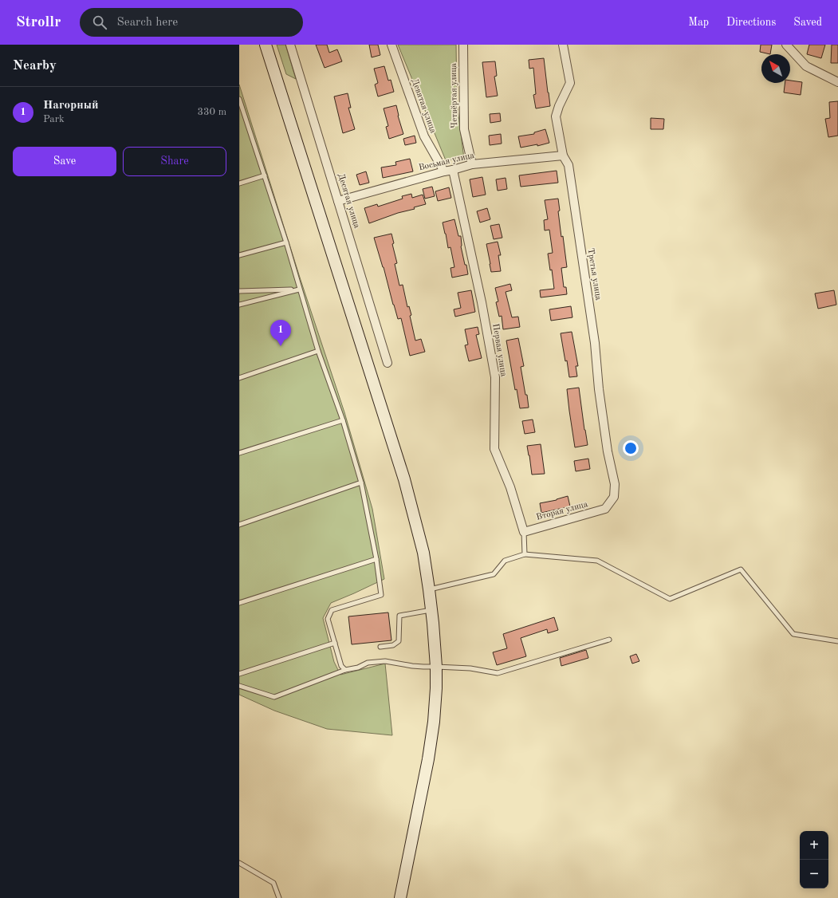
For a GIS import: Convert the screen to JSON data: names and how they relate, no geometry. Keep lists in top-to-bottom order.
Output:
{
  "streets": {
    "street": [
      "Четвёртая улица",
      "Девятая улица",
      "Восьмая улица",
      "Десятая улица",
      "Третья улица",
      "Первая улица",
      "Вторая улица"
    ]
  },
  "crossings": [
    ["Четвёртая улица", "Восьмая улица"],
    ["Девятая улица", "Восьмая улица"],
    ["Восьмая улица", "Десятая улица"],
    ["Восьмая улица", "Третья улица"],
    ["Восьмая улица", "Первая улица"],
    ["Третья улица", "Вторая улица"],
    ["Первая улица", "Вторая улица"]
  ],
  "north": "top left",
  "page": {
    "header": "Strollr",
    "search": "Search here",
    "nav": ["Map", "Directions", "Saved"],
    "heading": "Nearby",
    "list": [
      {
        "mark": "1",
        "name": "Нагорный",
        "note": "Park",
        "value": "330 m"
      }
    ],
    "buttons": ["Save", "Share"],
    "pins": "1",
    "map_buttons": ["+", "−"]
  }
}
